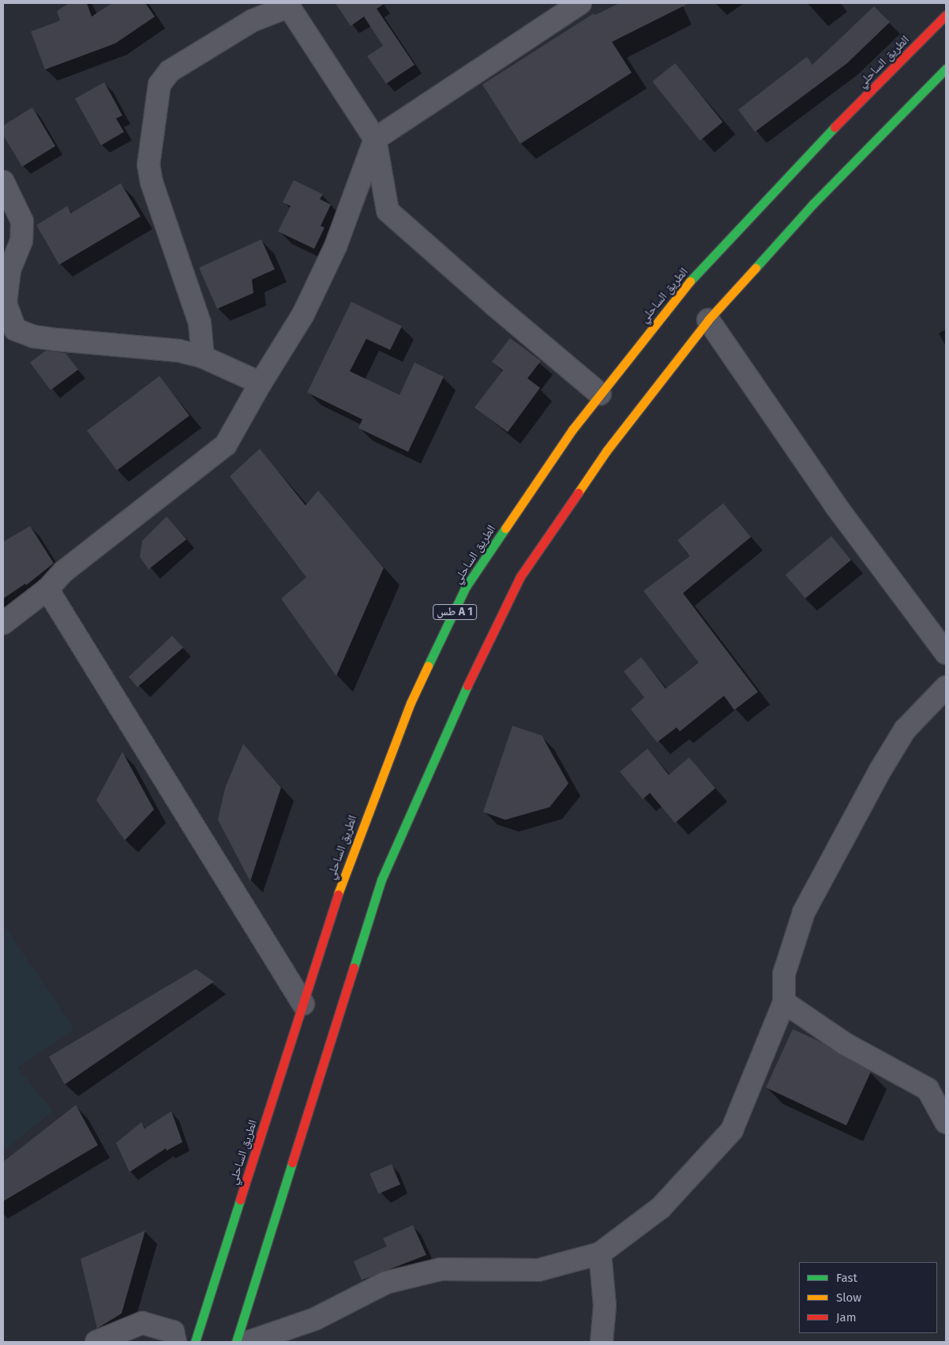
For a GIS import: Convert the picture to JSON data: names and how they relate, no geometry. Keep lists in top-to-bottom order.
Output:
{
  "streets": {
    "highway": ["الطريق الساحلي", "طس A 1"]
  },
  "legend": ["Fast", "Slow", "Jam"]
}
